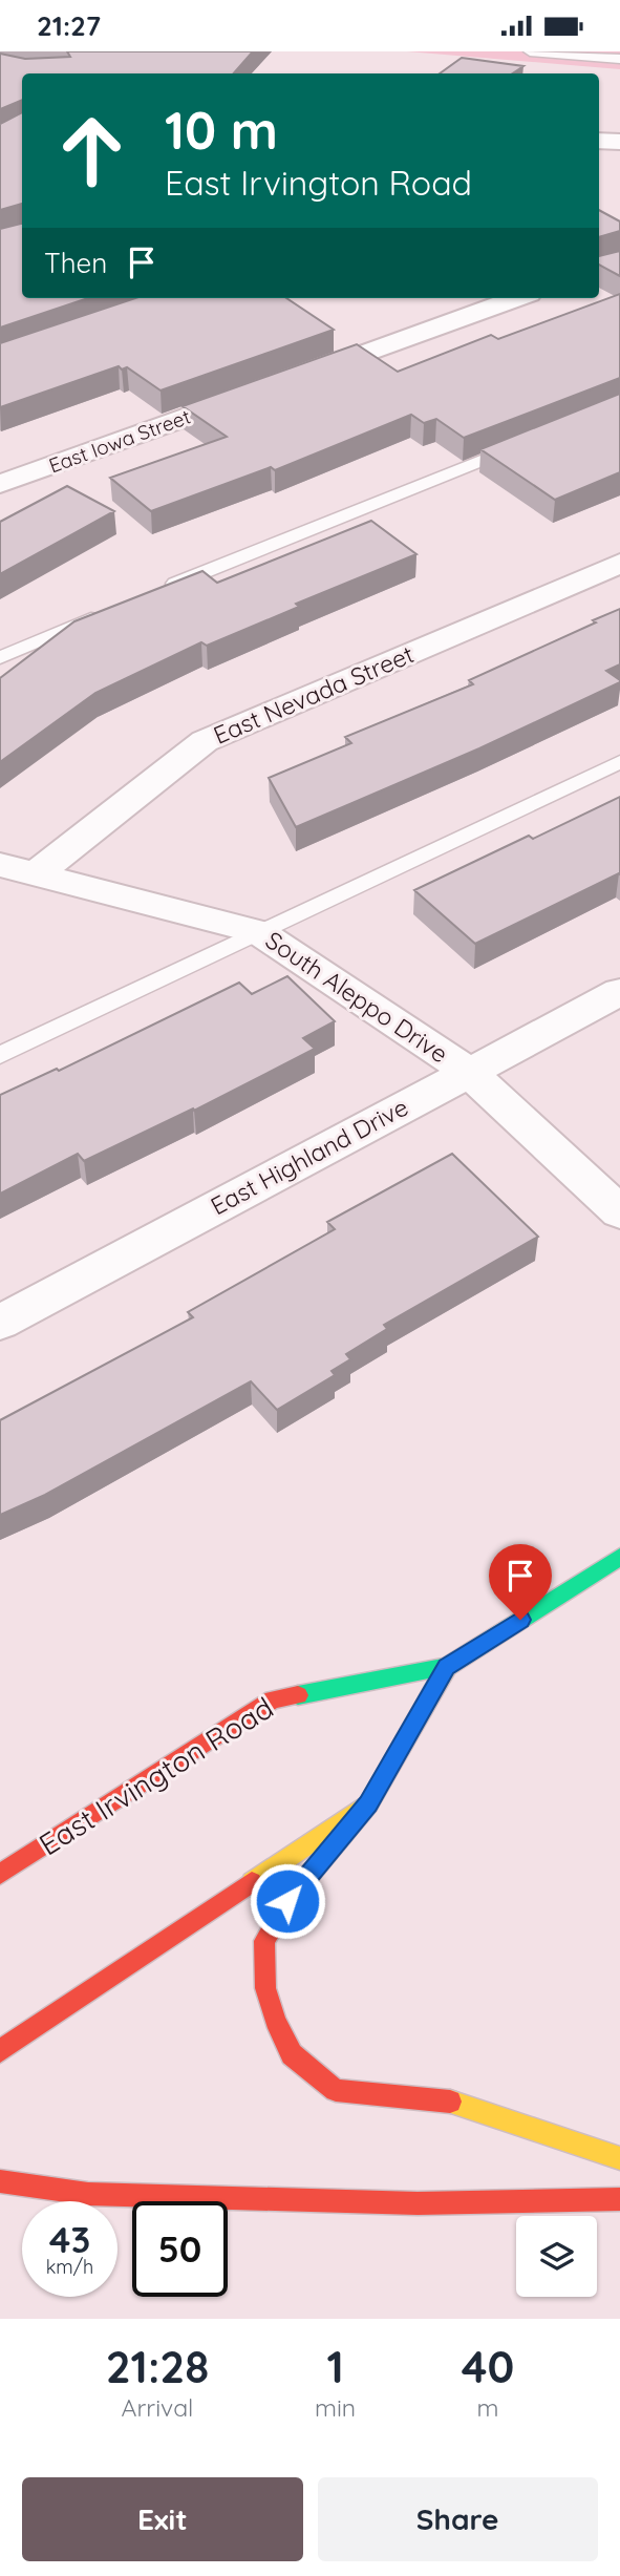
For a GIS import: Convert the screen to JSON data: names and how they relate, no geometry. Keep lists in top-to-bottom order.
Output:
{
  "streets": {
    "main road": ["East Irvington Road"],
    "street": [
      "East Iowa Street",
      "East Nevada Street",
      "South Aleppo Drive",
      "East Highland Drive"
    ]
  },
  "crossings": [
    ["East Nevada Street", "South Aleppo Drive"],
    ["South Aleppo Drive", "East Highland Drive"]
  ],
  "page": {
    "status": "21:27",
    "turn": ["10 m", "East Irvington Road"],
    "then": "Then",
    "speed": "43 km/h",
    "limit": "50",
    "eta": [
      "21:28",
      "Arrival",
      "1",
      "min",
      "40",
      "m"
    ],
    "buttons": ["Exit", "Share"]
  }
}
